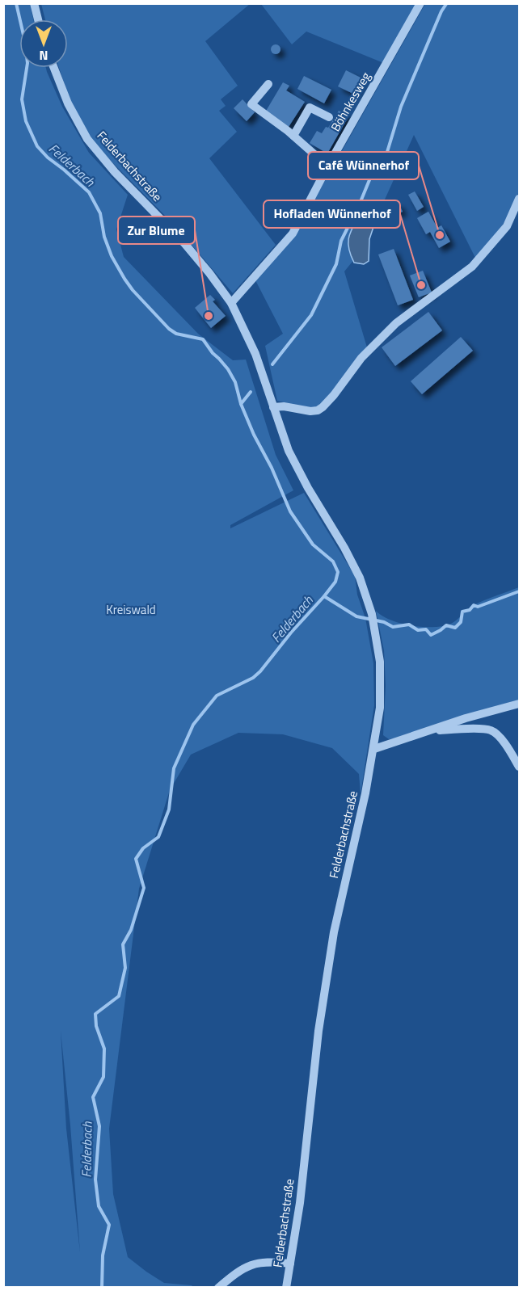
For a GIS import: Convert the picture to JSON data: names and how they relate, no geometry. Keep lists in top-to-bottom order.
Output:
{
  "streets": {
    "street": ["Böhnkesweg", "Felderbachstraße"]
  },
  "crossings": [
    ["Böhnkesweg", "Felderbachstraße"]
  ],
  "water": ["Felderbach"],
  "parks": ["Kreiswald"],
  "places": ["Café Wünnerhof", "Hofladen Wünnerhof", "Zur Blume"],
  "north": "bottom"
}
